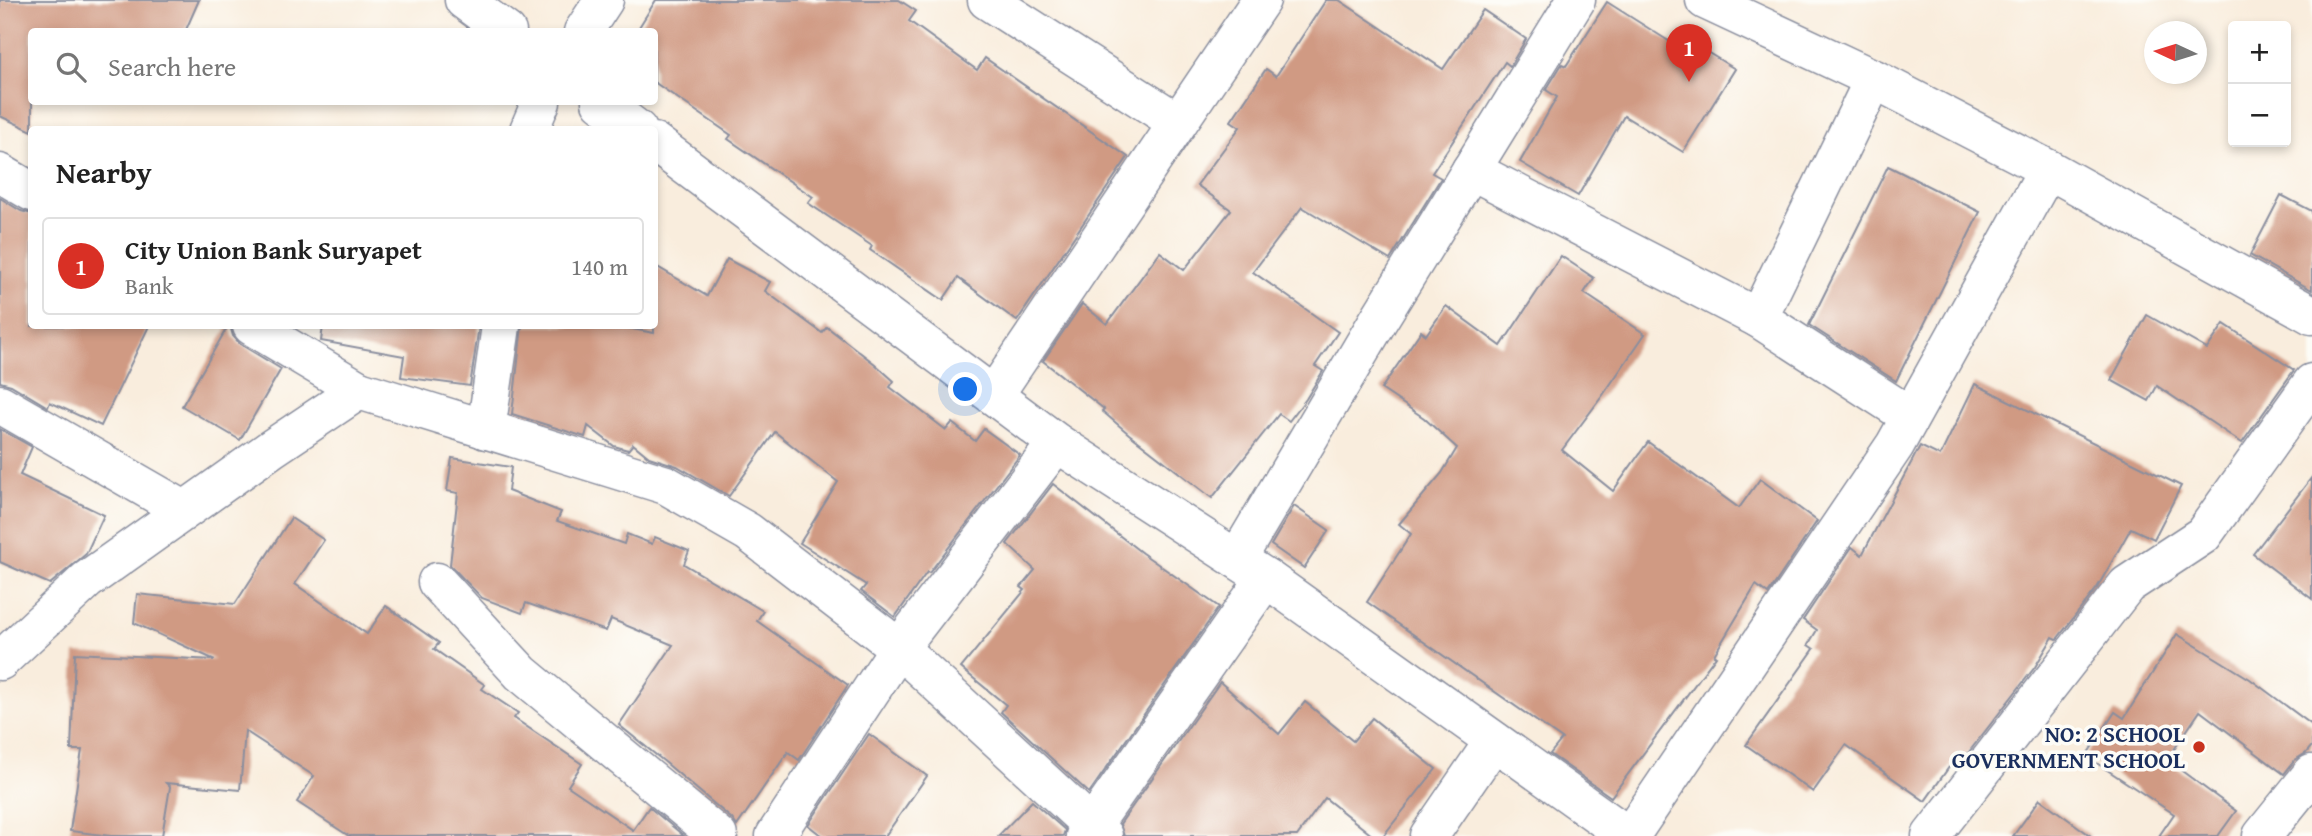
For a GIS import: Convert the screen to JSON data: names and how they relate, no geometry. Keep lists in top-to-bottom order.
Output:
{
  "places": ["NO: 2 SCHOOL GOVERNMENT SCHOOL"],
  "north": "left",
  "page": {
    "map_buttons": ["+", "−"],
    "pins": "1",
    "search": "Search here",
    "heading": "Nearby",
    "list": [
      {
        "mark": "1",
        "name": "City Union Bank Suryapet",
        "note": "Bank",
        "value": "140 m"
      }
    ]
  }
}
